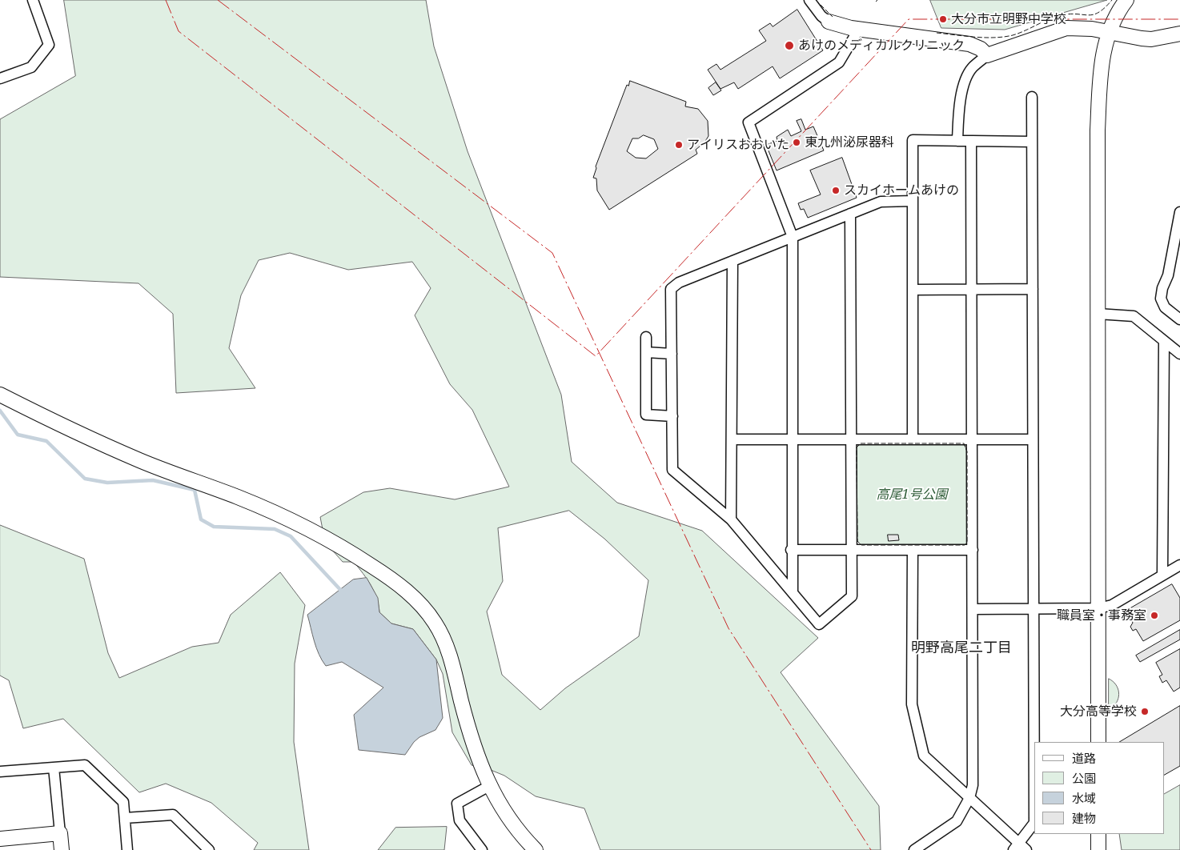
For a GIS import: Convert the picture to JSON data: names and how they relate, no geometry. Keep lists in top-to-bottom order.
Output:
{
  "districts": ["明野高尾二丁目"],
  "parks": ["高尾1号公園"],
  "places": [
    "大分市立明野中学校",
    "あけのメディカルクリニック",
    "東九州泌尿器科",
    "アイリスおおいた",
    "スカイホームあけの",
    "職員室・事務室",
    "大分高等学校"
  ],
  "legend": [
    "道路",
    "公園",
    "水域",
    "建物"
  ]
}
